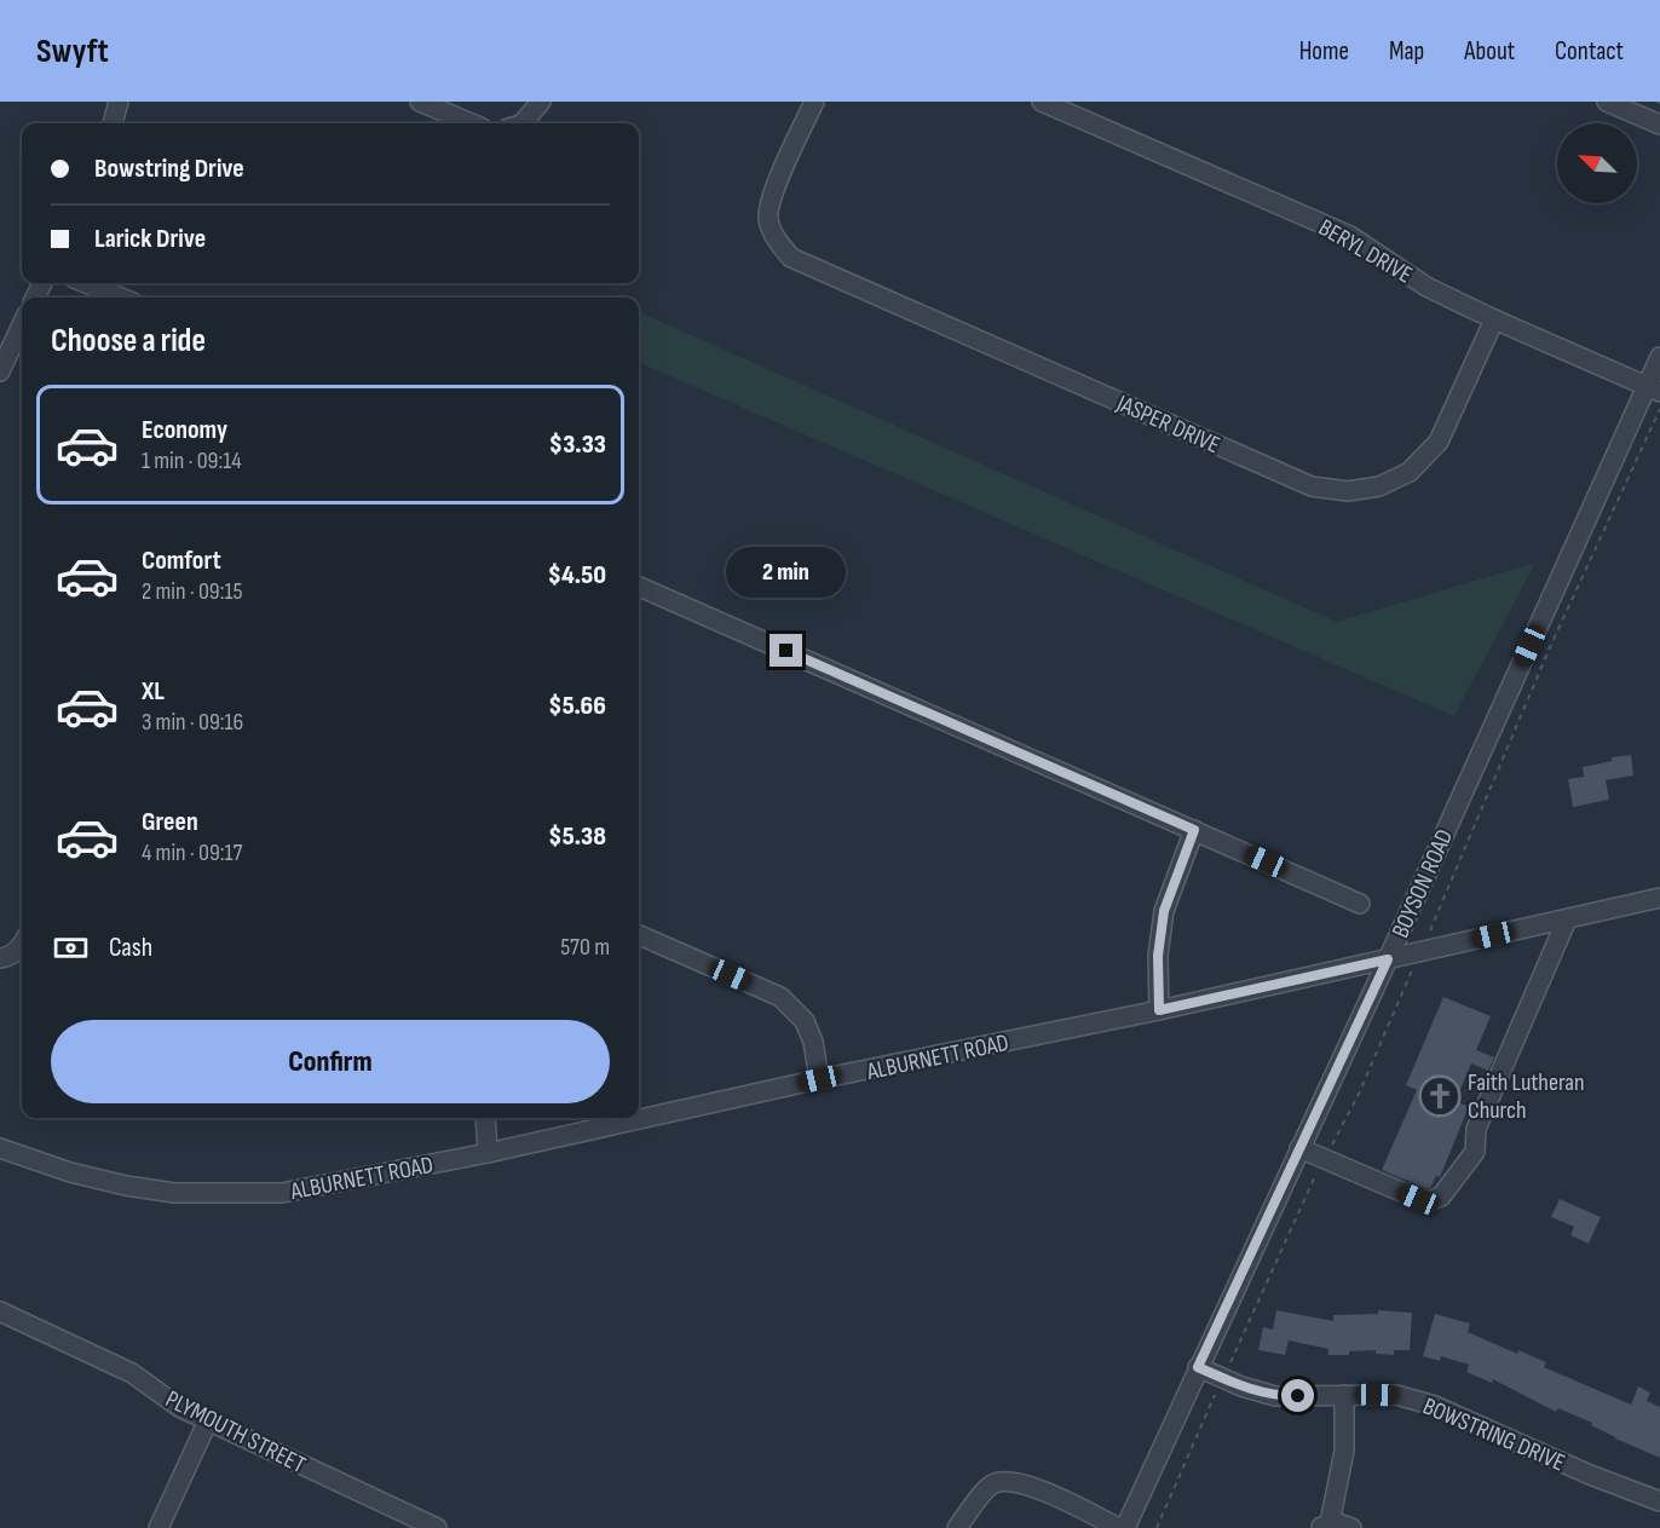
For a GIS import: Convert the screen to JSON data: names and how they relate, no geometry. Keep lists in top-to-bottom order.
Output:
{
  "streets": {
    "street": [
      "BERYL DRIVE",
      "JASPER DRIVE",
      "BOYSON ROAD",
      "ALBURNETT ROAD",
      "PLYMOUTH STREET",
      "BOWSTRING DRIVE"
    ]
  },
  "crossings": [
    ["BERYL DRIVE", "JASPER DRIVE"],
    ["BERYL DRIVE", "BOYSON ROAD"],
    ["BOYSON ROAD", "ALBURNETT ROAD"],
    ["BOYSON ROAD", "BOWSTRING DRIVE"]
  ],
  "places": {
    "church": ["Faith Lutheran Church"]
  },
  "north": "top left",
  "page": {
    "header": "Swyft",
    "nav": [
      "Home",
      "Map",
      "About",
      "Contact"
    ],
    "banner": ["Bowstring Drive", "Larick Drive"],
    "heading": "Choose a ride",
    "list": [
      {
        "name": "Economy",
        "note": "1 min · 09:14",
        "value": "$3.33"
      },
      {
        "name": "Comfort",
        "note": "2 min · 09:15",
        "value": "$4.50"
      },
      {
        "name": "XL",
        "note": "3 min · 09:16",
        "value": "$5.66"
      },
      {
        "name": "Green",
        "note": "4 min · 09:17",
        "value": "$5.38"
      }
    ],
    "bubble": "2 min",
    "pay": ["Cash", "570 m"],
    "buttons": "Confirm"
  }
}
